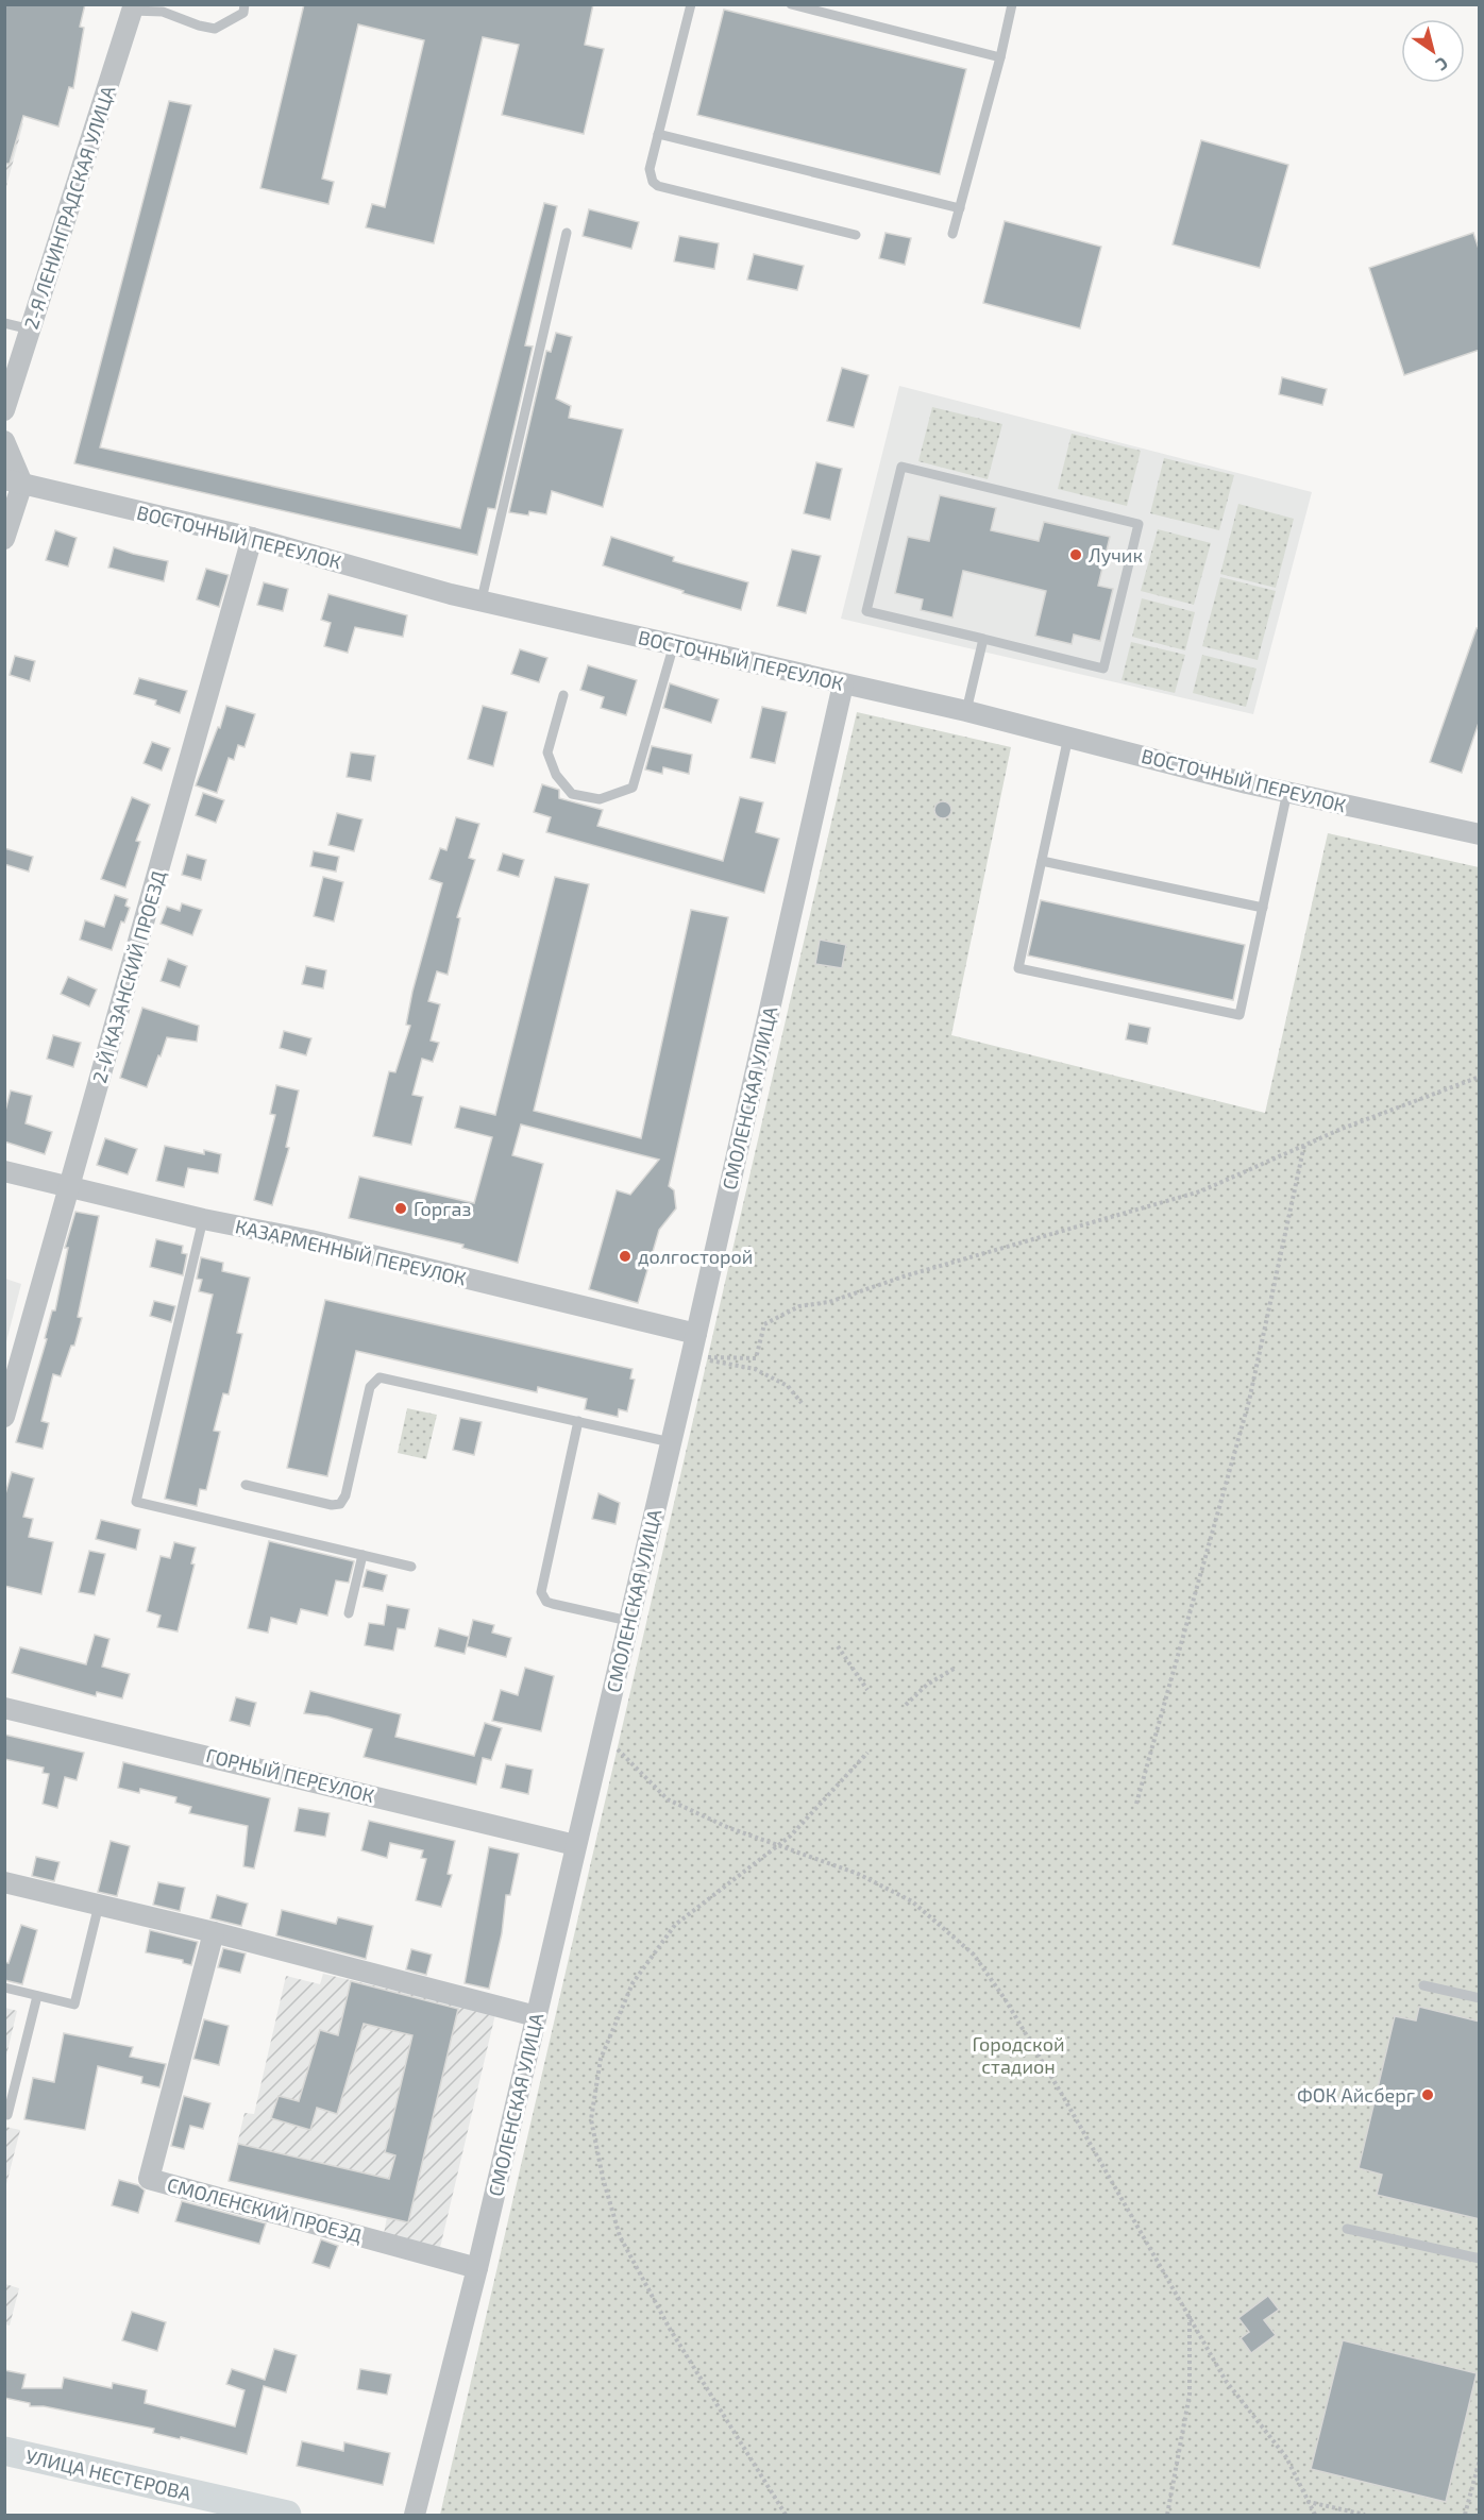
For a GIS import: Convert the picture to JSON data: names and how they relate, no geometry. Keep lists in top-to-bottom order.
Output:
{
  "streets": {
    "main road": ["УЛИЦА НЕСТЕРОВА"],
    "street": [
      "2-Я ЛЕНИНГРАДСКАЯ УЛИЦА",
      "ВОСТОЧНЫЙ ПЕРЕУЛОК",
      "2-Й КАЗАНСКИЙ ПРОЕЗД",
      "СМОЛЕНСКАЯ УЛИЦА",
      "КАЗАРМЕННЫЙ ПЕРЕУЛОК",
      "ГОРНЫЙ ПЕРЕУЛОК",
      "СМОЛЕНСКИЙ ПРОЕЗД"
    ]
  },
  "crossings": [
    ["ВОСТОЧНЫЙ ПЕРЕУЛОК", "2-Й КАЗАНСКИЙ ПРОЕЗД"],
    ["ВОСТОЧНЫЙ ПЕРЕУЛОК", "СМОЛЕНСКАЯ УЛИЦА"],
    ["2-Й КАЗАНСКИЙ ПРОЕЗД", "КАЗАРМЕННЫЙ ПЕРЕУЛОК"],
    ["СМОЛЕНСКАЯ УЛИЦА", "КАЗАРМЕННЫЙ ПЕРЕУЛОК"],
    ["СМОЛЕНСКАЯ УЛИЦА", "ГОРНЫЙ ПЕРЕУЛОК"],
    ["СМОЛЕНСКАЯ УЛИЦА", "СМОЛЕНСКИЙ ПРОЕЗД"]
  ],
  "parks": ["Городской стадион"],
  "places": [
    "Лучик",
    "Горгаз",
    "долгосторой",
    "ФОК Айсберг"
  ],
  "north": "bottom right"
}
